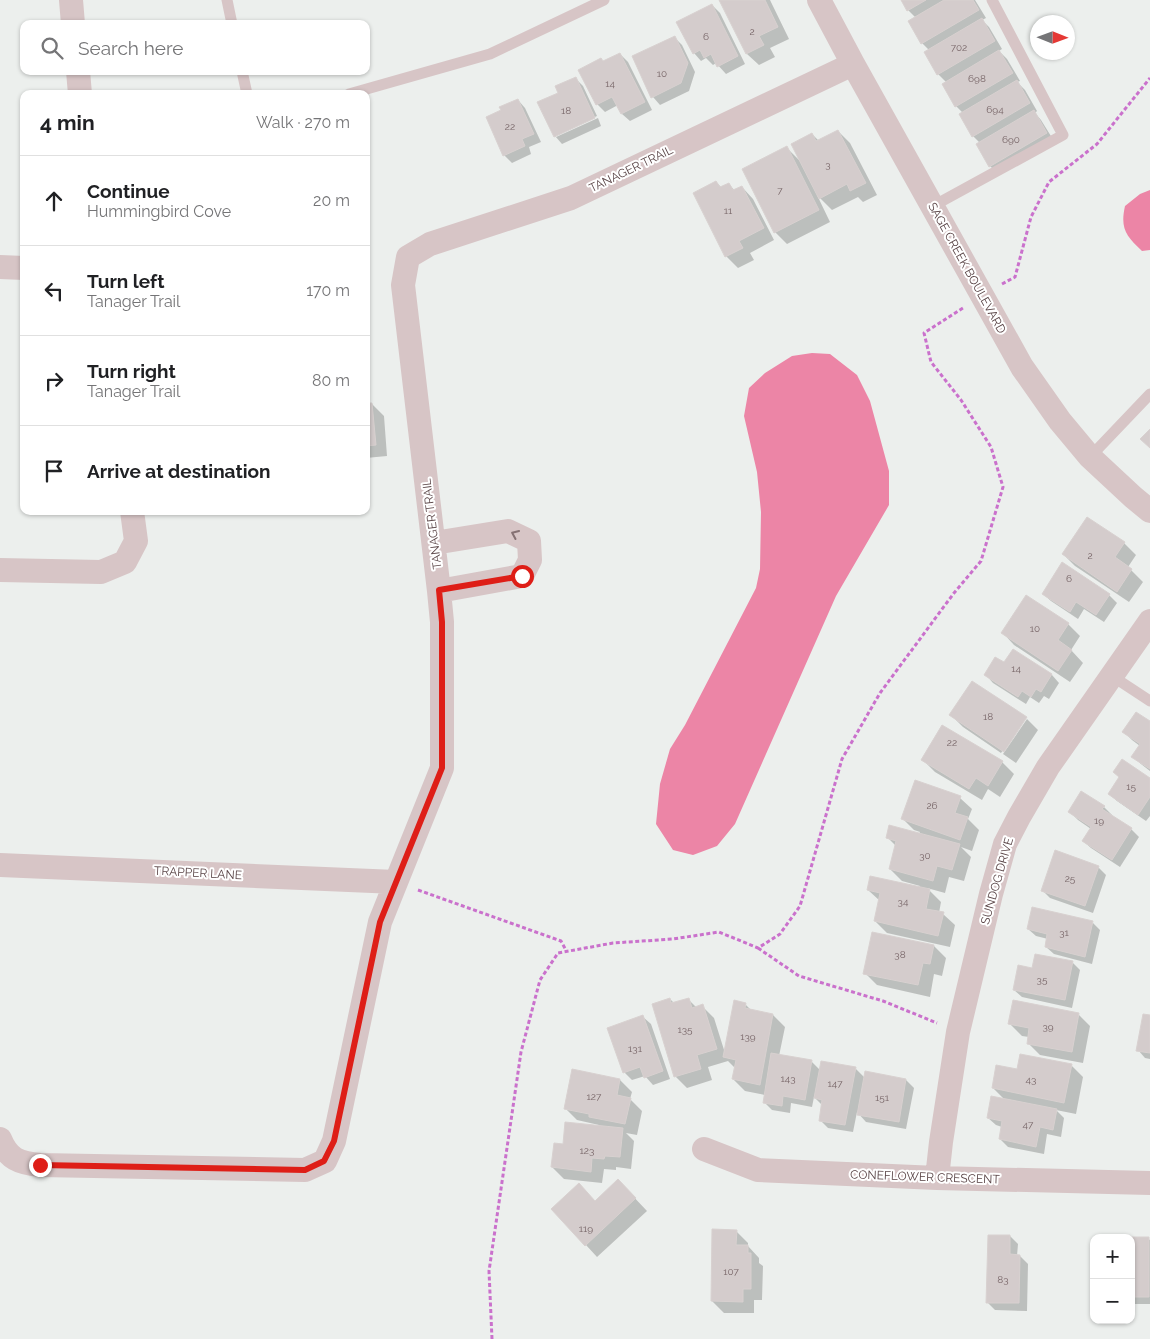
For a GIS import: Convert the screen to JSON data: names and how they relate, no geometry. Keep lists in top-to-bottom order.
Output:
{
  "streets": {
    "street": [
      "TANAGER TRAIL",
      "SAGE CREEK BOULEVARD",
      "TRAPPER LANE",
      "SUNDOG DRIVE",
      "CONEFLOWER CRESCENT"
    ]
  },
  "crossings": [
    ["TANAGER TRAIL", "SAGE CREEK BOULEVARD"],
    ["TANAGER TRAIL", "TRAPPER LANE"],
    ["SUNDOG DRIVE", "CONEFLOWER CRESCENT"]
  ],
  "house_numbers": [
    "2",
    "6",
    "702",
    "10",
    "698",
    "14",
    "694",
    "18",
    "22",
    "690",
    "3",
    "7",
    "11",
    "2",
    "6",
    "10",
    "14",
    "18",
    "22",
    "15",
    "26",
    "19",
    "30",
    "25",
    "34",
    "31",
    "38",
    "35",
    "39",
    "135",
    "139",
    "131",
    "143",
    "43",
    "147",
    "127",
    "151",
    "47",
    "123",
    "119",
    "107",
    "83"
  ],
  "north": "right",
  "page": {
    "search": "Search here",
    "heading": ["4 min", "Walk · 270 m"],
    "list": [
      ["Continue", "Hummingbird Cove", "20 m"],
      ["Turn left", "Tanager Trail", "170 m"],
      ["Turn right", "Tanager Trail", "80 m"],
      "Arrive at destination"
    ],
    "map_buttons": ["+", "−"]
  }
}
